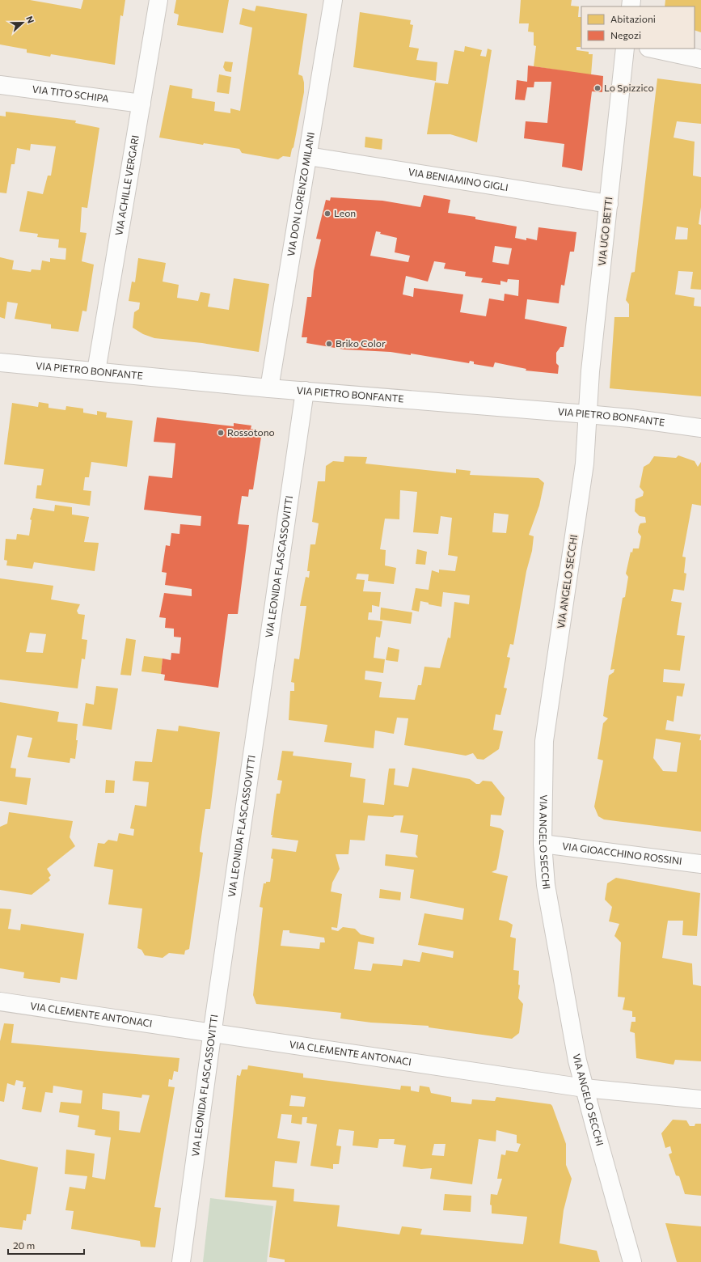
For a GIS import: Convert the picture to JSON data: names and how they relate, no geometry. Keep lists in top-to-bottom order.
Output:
{
  "streets": {
    "street": [
      "VIA TITO SCHIPA",
      "VIA BENIAMINO GIGLI",
      "VIA ACHILLE VERGARI",
      "VIA DON LORENZO MILANI",
      "VIA UGO BETTI",
      "VIA PIETRO BONFANTE",
      "VIA LEONIDA FLASCASSOVITTI",
      "VIA ANGELO SECCHI",
      "VIA GIOACCHINO ROSSINI",
      "VIA CLEMENTE ANTONACI"
    ]
  },
  "crossings": [
    ["VIA TITO SCHIPA", "VIA ACHILLE VERGARI"],
    ["VIA BENIAMINO GIGLI", "VIA DON LORENZO MILANI"],
    ["VIA BENIAMINO GIGLI", "VIA UGO BETTI"],
    ["VIA ACHILLE VERGARI", "VIA PIETRO BONFANTE"],
    ["VIA DON LORENZO MILANI", "VIA PIETRO BONFANTE"],
    ["VIA UGO BETTI", "VIA PIETRO BONFANTE"],
    ["VIA UGO BETTI", "VIA ANGELO SECCHI"],
    ["VIA PIETRO BONFANTE", "VIA LEONIDA FLASCASSOVITTI"],
    ["VIA PIETRO BONFANTE", "VIA ANGELO SECCHI"],
    ["VIA LEONIDA FLASCASSOVITTI", "VIA CLEMENTE ANTONACI"],
    ["VIA ANGELO SECCHI", "VIA GIOACCHINO ROSSINI"],
    ["VIA ANGELO SECCHI", "VIA CLEMENTE ANTONACI"]
  ],
  "places": [
    "Lo Spizzico",
    "Leon",
    "Briko Color",
    "Rossotono"
  ],
  "legend": ["Abitazioni", "Negozi"],
  "scale_bar": "20 m",
  "north": "right"
}
